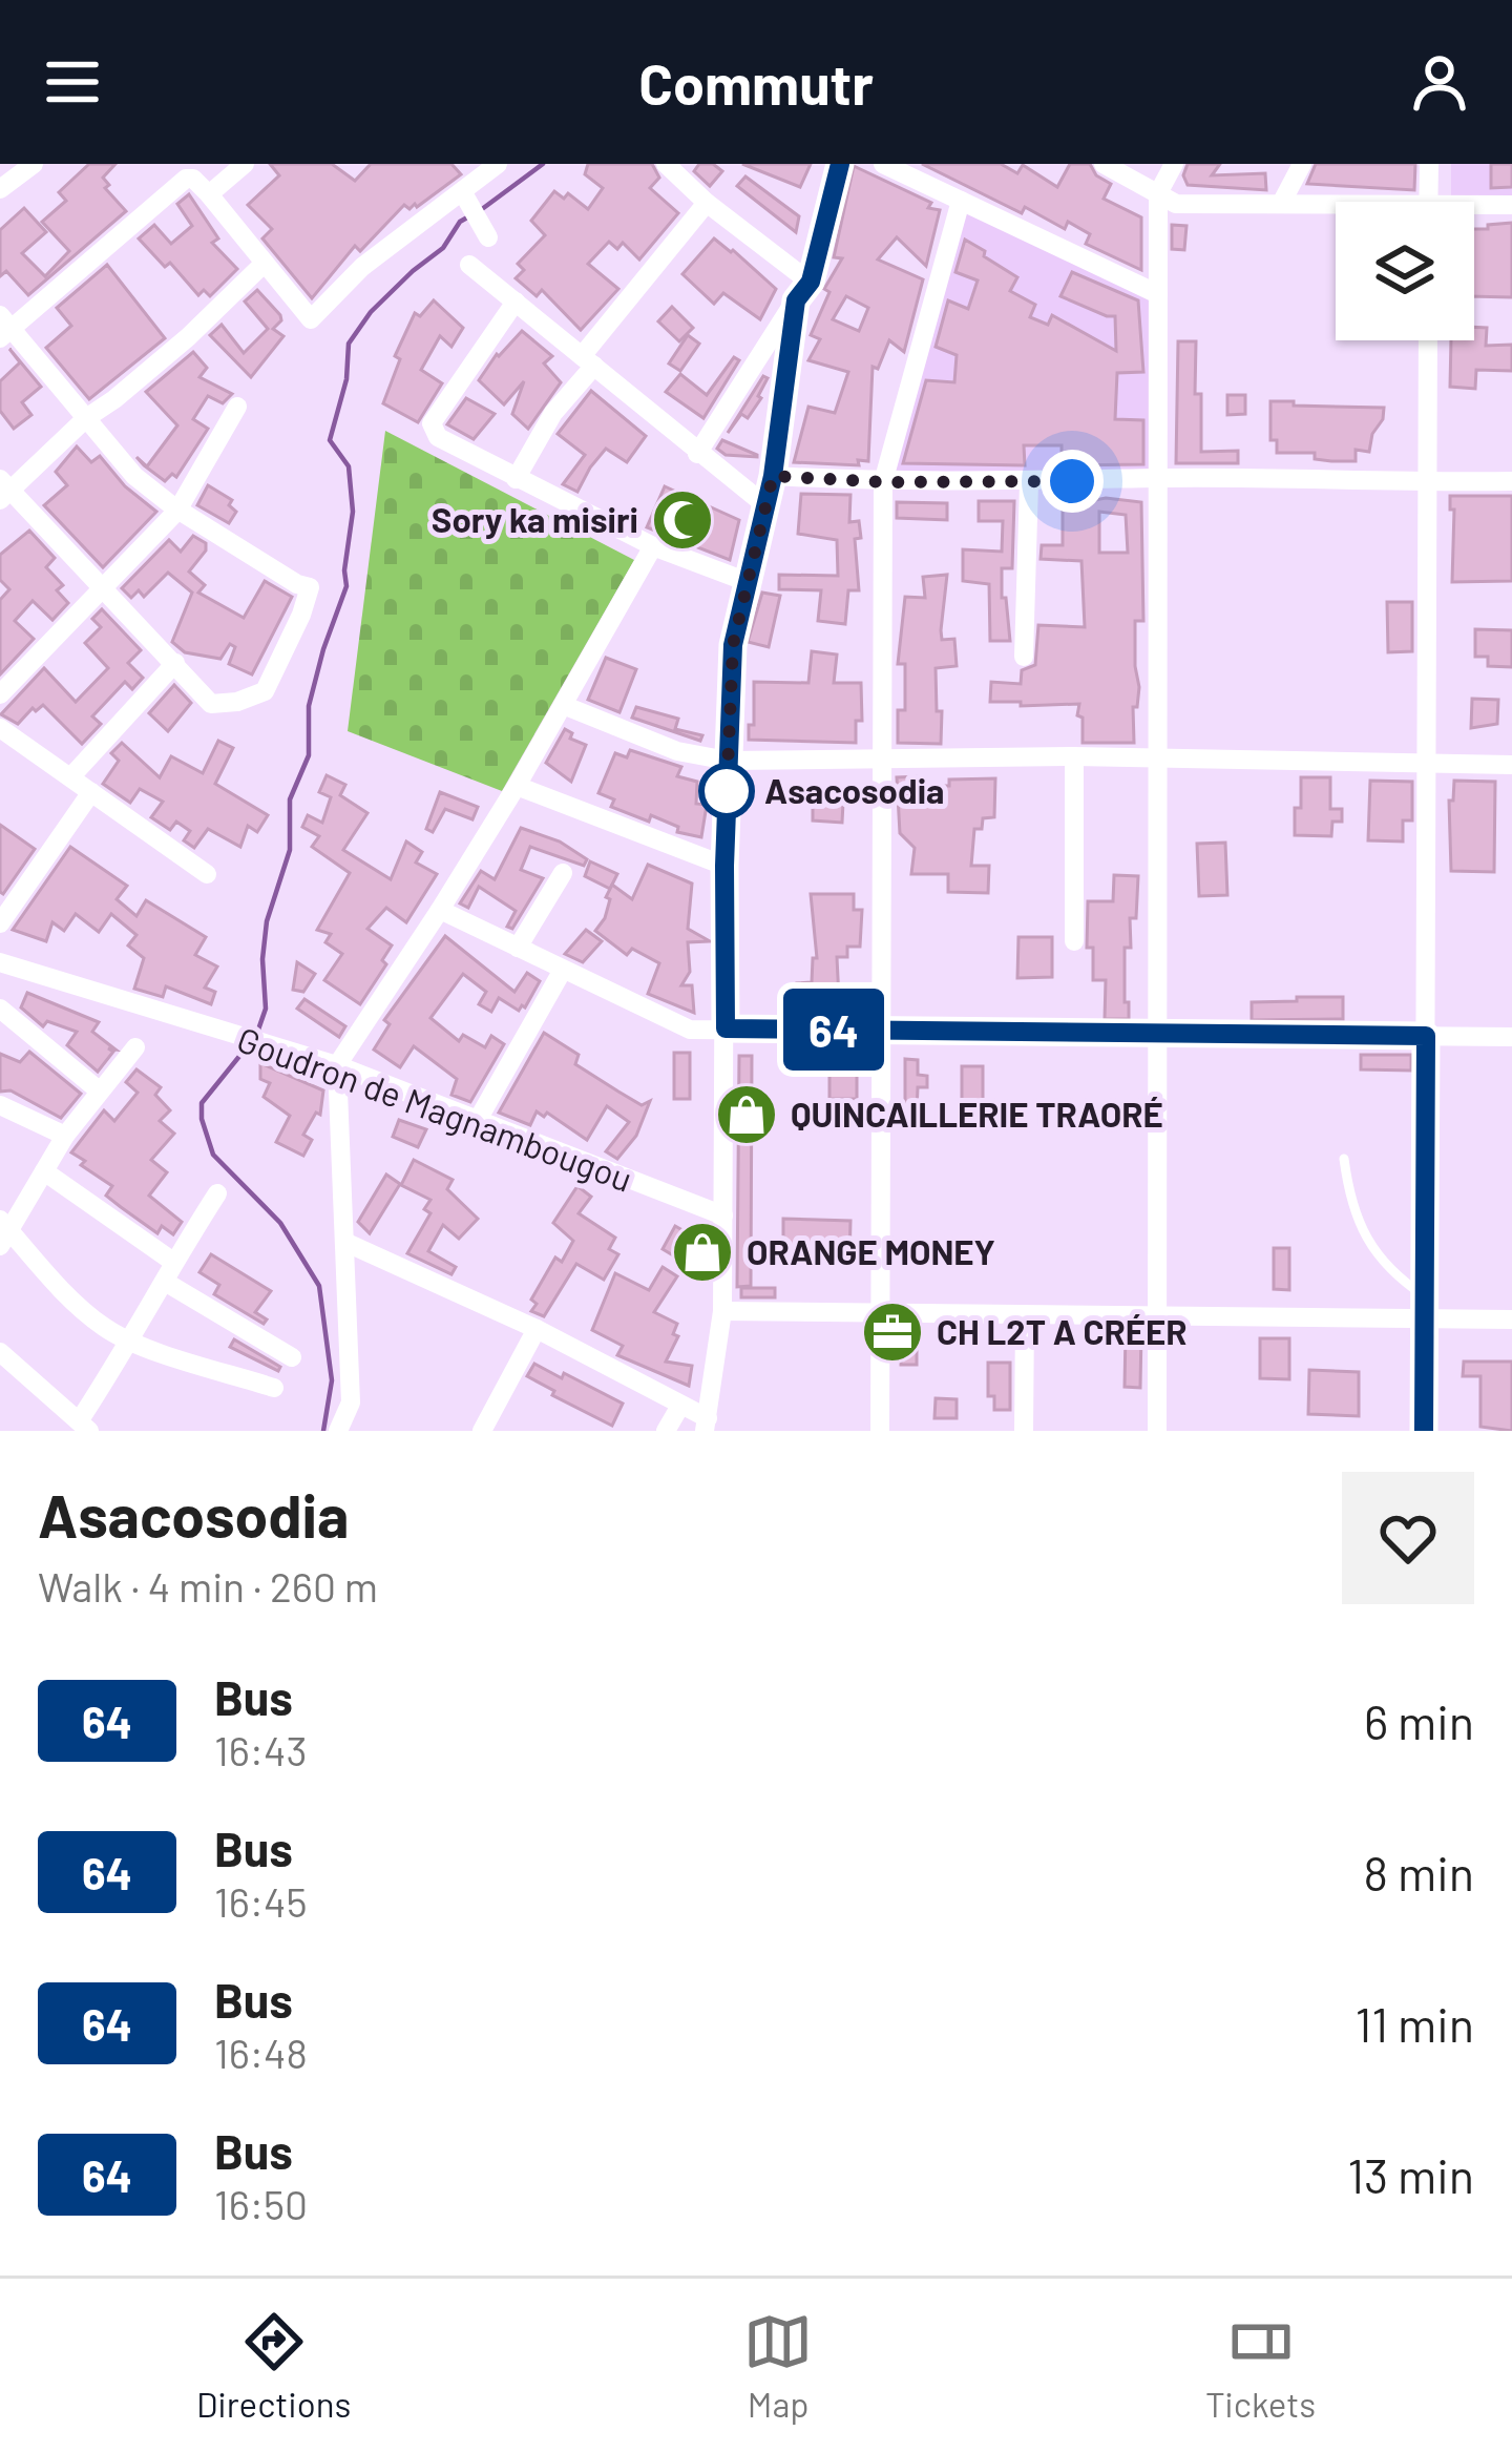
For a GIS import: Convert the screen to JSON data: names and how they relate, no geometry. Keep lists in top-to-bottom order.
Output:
{
  "streets": {
    "street": ["Goudron de Magnambougou"]
  },
  "places": {
    "mosque": ["Sory ka misiri"],
    "other": ["Asacosodia"],
    "shop": ["QUINCAILLERIE TRAORÉ", "ORANGE MONEY"],
    "office": ["CH L2T A CRÉER"]
  },
  "lines": ["bus line 64"],
  "page": {
    "header": "Commutr",
    "on_map": "64",
    "heading": ["Asacosodia", "Walk · 4 min · 260 m"],
    "list": [
      {
        "mark": "64",
        "name": "Bus",
        "note": "16:43",
        "value": "6 min"
      },
      {
        "mark": "64",
        "name": "Bus",
        "note": "16:45",
        "value": "8 min"
      },
      {
        "mark": "64",
        "name": "Bus",
        "note": "16:48",
        "value": "11 min"
      },
      {
        "mark": "64",
        "name": "Bus",
        "note": "16:50",
        "value": "13 min"
      }
    ],
    "tabs": ["Directions", "Map", "Tickets"]
  }
}
